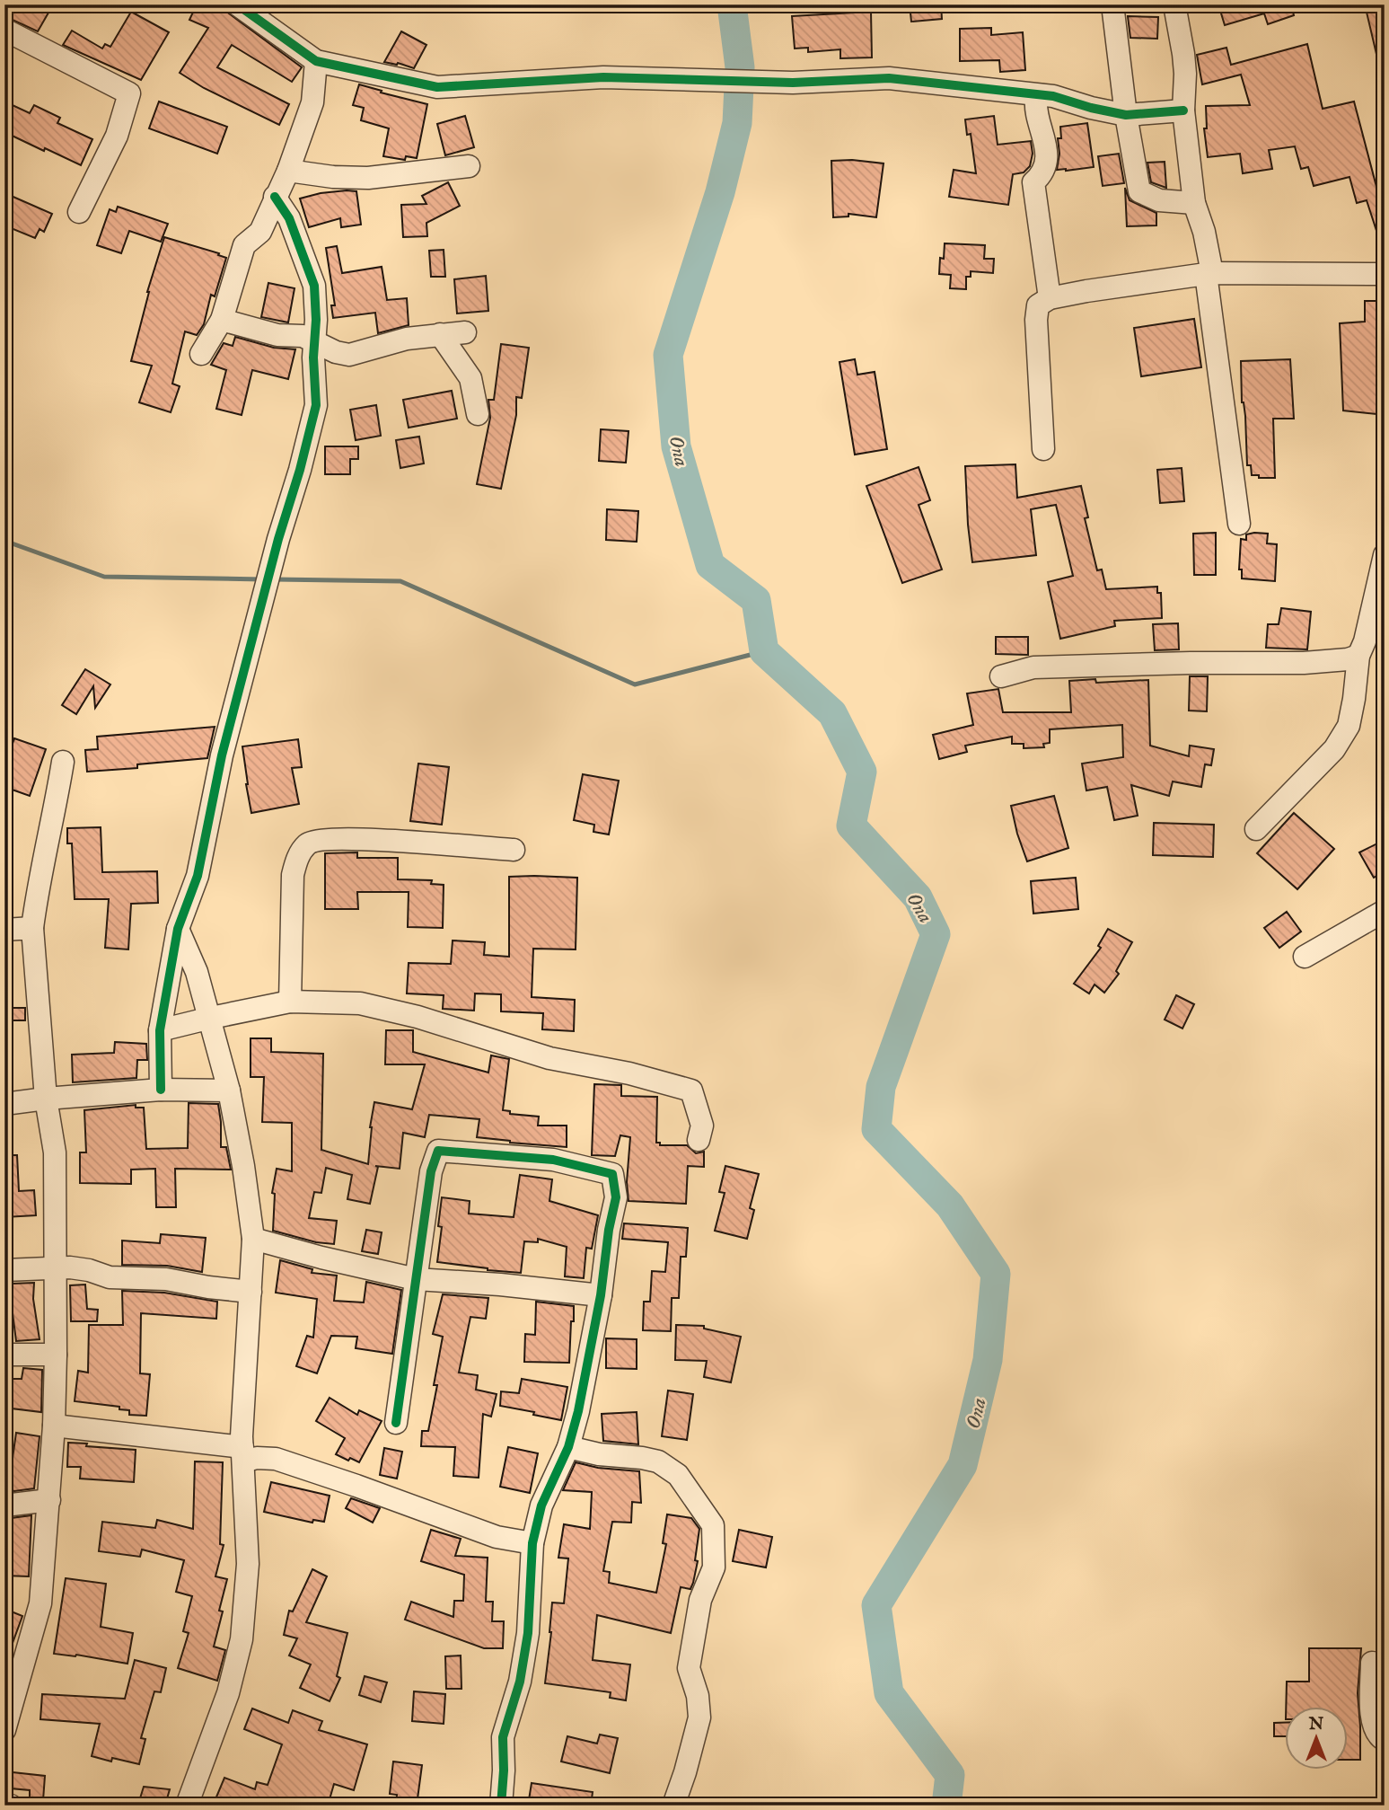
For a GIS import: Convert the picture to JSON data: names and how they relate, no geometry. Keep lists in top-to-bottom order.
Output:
{
  "water": ["Ona"],
  "north": "top"
}
